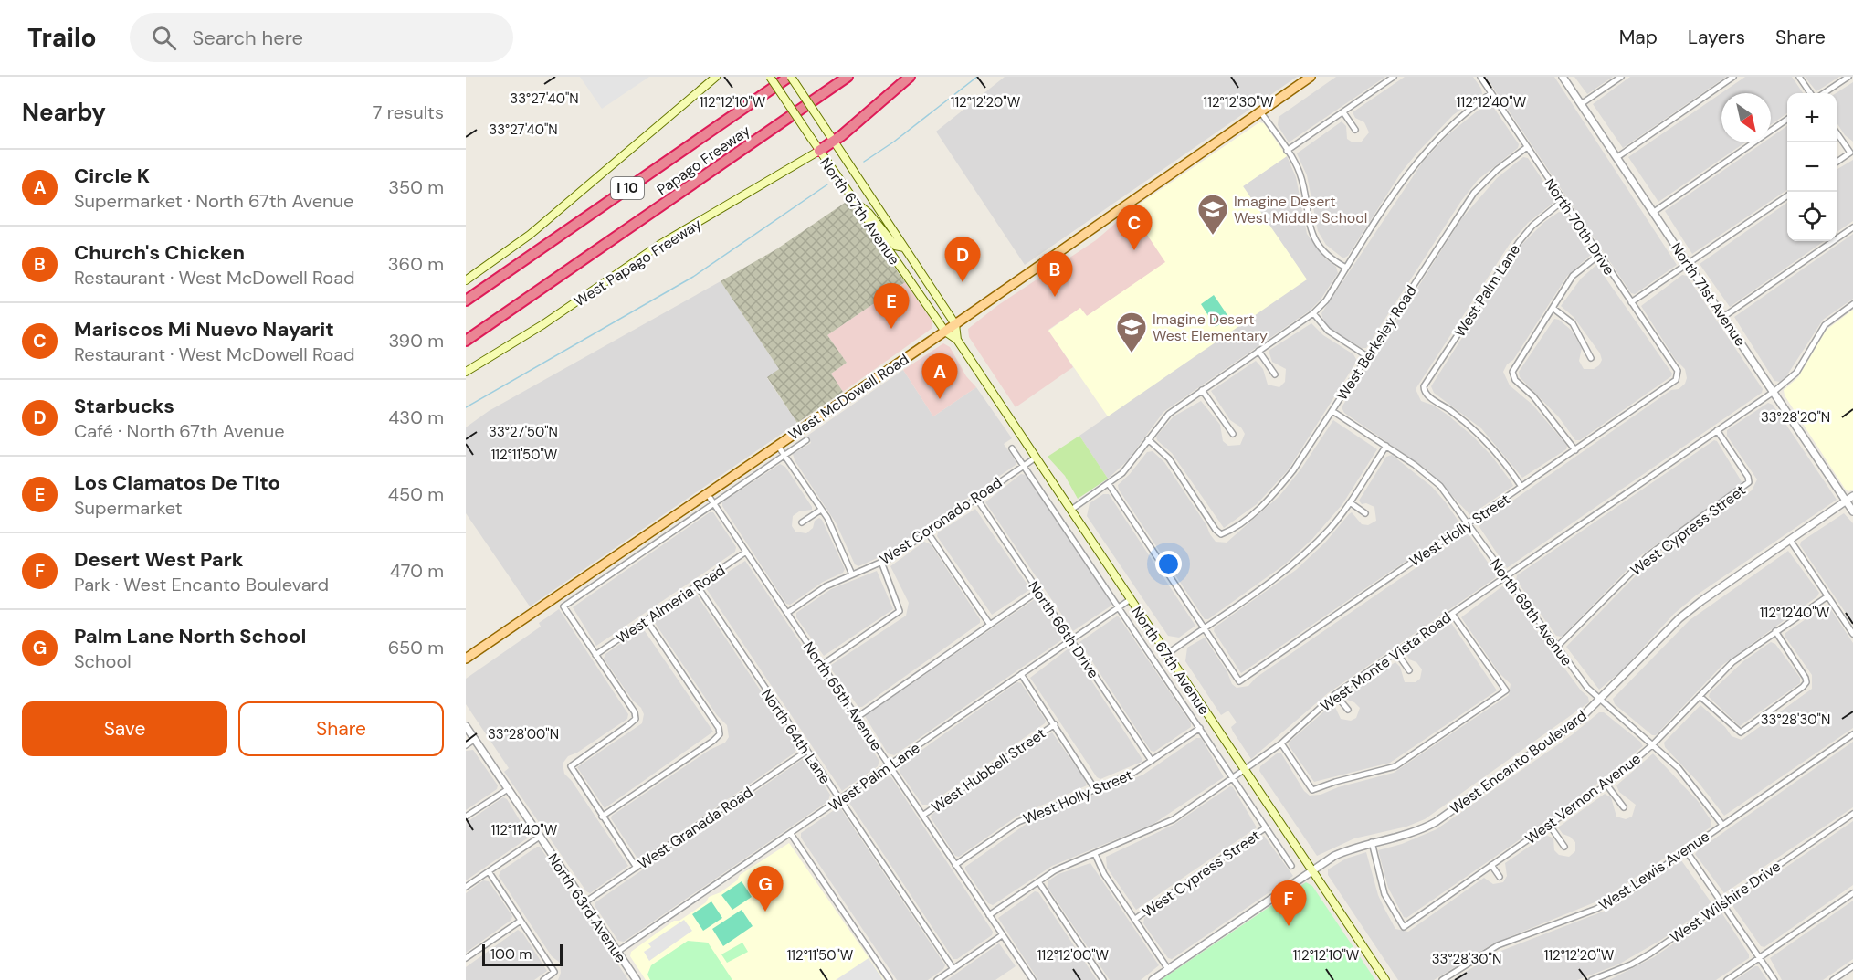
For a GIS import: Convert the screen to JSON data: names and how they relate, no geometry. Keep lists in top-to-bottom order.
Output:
{
  "streets": {
    "highway": ["Papago Freeway", "I 10"],
    "main road": ["North 67th Avenue", "West Papago Freeway", "West McDowell Road"],
    "street": [
      "North 70th Drive",
      "West Palm Lane",
      "North 71st Avenue",
      "West Berkeley Road",
      "West Coronado Road",
      "West Holly Street",
      "West Cypress Street",
      "West Almeria Road",
      "North 69th Avenue",
      "North 66th Drive",
      "West Monte Vista Road",
      "North 65th Avenue",
      "North 64th Lane",
      "West Encanto Boulevard",
      "West Hubbell Street",
      "West Vernon Avenue",
      "West Granada Road",
      "West Lewis Avenue",
      "West Wilshire Drive",
      "North 63rd Avenue"
    ]
  },
  "crossings": [
    ["Papago Freeway", "North 67th Avenue"],
    ["North 67th Avenue", "West Papago Freeway"],
    ["North 67th Avenue", "West Palm Lane"],
    ["North 67th Avenue", "West McDowell Road"],
    ["North 67th Avenue", "West Coronado Road"],
    ["North 67th Avenue", "West Holly Street"],
    ["North 67th Avenue", "West Cypress Street"],
    ["North 67th Avenue", "West Monte Vista Road"],
    ["North 67th Avenue", "West Encanto Boulevard"],
    ["North 70th Drive", "West Palm Lane"],
    ["North 70th Drive", "West Berkeley Road"],
    ["North 70th Drive", "West Holly Street"],
    ["West Palm Lane", "West Holly Street"],
    ["West Palm Lane", "North 66th Drive"],
    ["West Palm Lane", "North 65th Avenue"],
    ["West Palm Lane", "North 64th Lane"],
    ["West Palm Lane", "North 63rd Avenue"],
    ["North 71st Avenue", "West Monte Vista Road"],
    ["North 71st Avenue", "West Encanto Boulevard"],
    ["West Berkeley Road", "North 69th Avenue"],
    ["West McDowell Road", "West Almeria Road"],
    ["West McDowell Road", "North 65th Avenue"],
    ["West Coronado Road", "North 66th Drive"],
    ["West Coronado Road", "North 65th Avenue"],
    ["West Holly Street", "North 69th Avenue"],
    ["West Holly Street", "North 66th Drive"],
    ["West Holly Street", "North 65th Avenue"],
    ["West Cypress Street", "North 69th Avenue"],
    ["West Cypress Street", "West Monte Vista Road"],
    ["West Almeria Road", "North 65th Avenue"],
    ["West Almeria Road", "North 64th Lane"],
    ["North 69th Avenue", "West Monte Vista Road"],
    ["North 69th Avenue", "West Encanto Boulevard"],
    ["North 69th Avenue", "West Vernon Avenue"],
    ["North 69th Avenue", "West Lewis Avenue"],
    ["West Monte Vista Road", "North 65th Avenue"],
    ["North 65th Avenue", "West Hubbell Street"],
    ["North 64th Lane", "West Granada Road"],
    ["West Encanto Boulevard", "West Vernon Avenue"],
    ["West Granada Road", "North 63rd Avenue"]
  ],
  "places": {
    "school or university": ["Imagine Desert West Middle School", "Imagine Desert West Elementary"]
  },
  "scale_bar": "100 m",
  "north": "bottom right",
  "page": {
    "header": "Trailo",
    "search": "Search here",
    "nav": ["Map", "Layers", "Share"],
    "heading": ["Nearby", "7 results"],
    "map_buttons": ["+", "−"],
    "list": [
      {
        "mark": "A",
        "name": "Circle K",
        "note": "Supermarket · North 67th Avenue",
        "value": "350 m"
      },
      {
        "mark": "B",
        "name": "Church's Chicken",
        "note": "Restaurant · West McDowell Road",
        "value": "360 m"
      },
      {
        "mark": "C",
        "name": "Mariscos Mi Nuevo Nayarit",
        "note": "Restaurant · West McDowell Road",
        "value": "390 m"
      },
      {
        "mark": "D",
        "name": "Starbucks",
        "note": "Café · North 67th Avenue",
        "value": "430 m"
      },
      {
        "mark": "E",
        "name": "Los Clamatos De Tito",
        "note": "Supermarket",
        "value": "450 m"
      },
      {
        "mark": "F",
        "name": "Desert West Park",
        "note": "Park · West Encanto Boulevard",
        "value": "470 m"
      },
      {
        "mark": "G",
        "name": "Palm Lane North School",
        "note": "School",
        "value": "650 m"
      }
    ],
    "pins": [
      "C",
      "D",
      "B",
      "E",
      "A",
      "G",
      "F"
    ],
    "buttons": ["Save", "Share"],
    "scale": "100 m"
  },
  "coordinates": [
    "33°27'40\"N",
    "112°12'10\"W",
    "112°12'20\"W",
    "112°12'30\"W",
    "112°12'40\"W",
    "33°28'20\"N",
    "33°27'50\"N",
    "112°11'50\"W",
    "33°28'30\"N",
    "33°28'00\"N",
    "112°11'40\"W",
    "112°12'00\"W"
  ]
}
